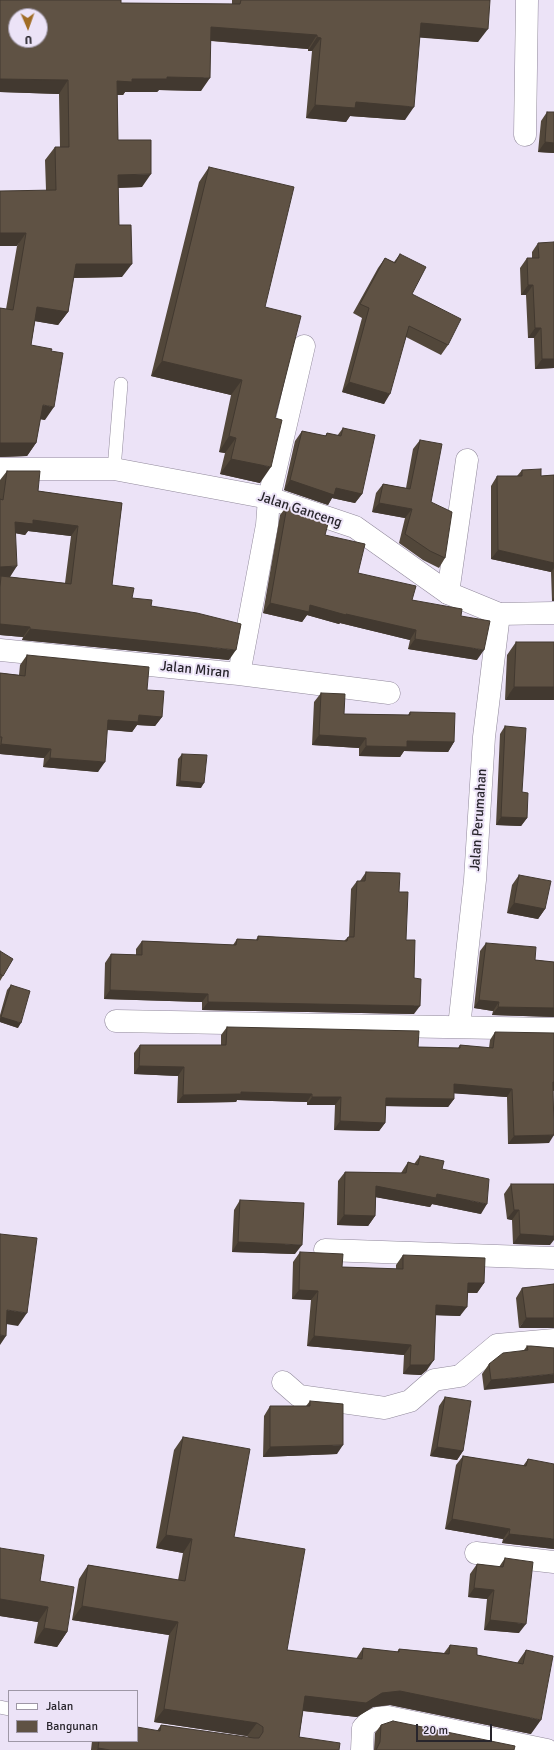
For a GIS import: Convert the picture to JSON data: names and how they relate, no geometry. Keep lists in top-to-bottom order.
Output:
{
  "streets": {
    "street": ["Jalan Ganceng", "Jalan Miran", "Jalan Perumahan"]
  },
  "crossings": [
    ["Jalan Ganceng", "Jalan Perumahan"]
  ],
  "legend": ["Jalan", "Bangunan"],
  "scale_bar": "20 m",
  "north": "bottom"
}
